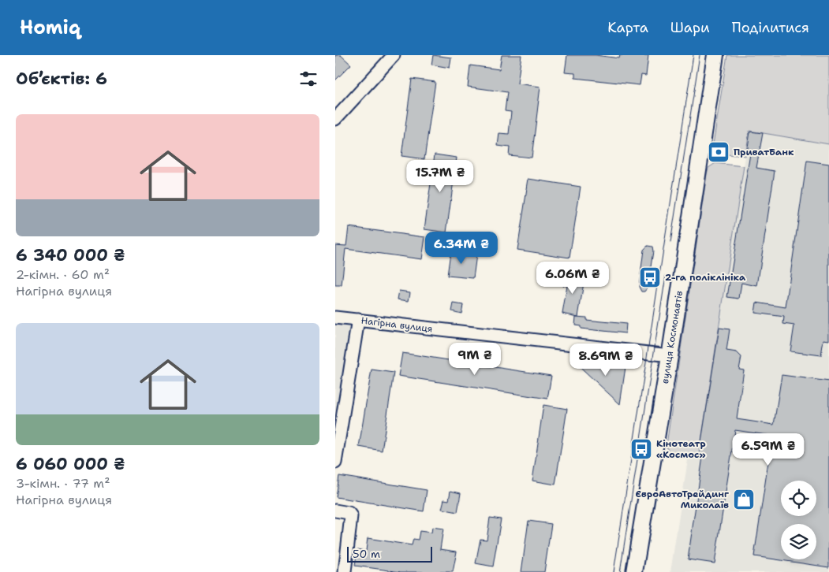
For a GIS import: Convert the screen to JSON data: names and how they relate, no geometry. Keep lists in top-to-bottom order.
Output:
{
  "streets": {
    "main road": ["вулиця Космонавтів"],
    "street": ["Нагірна вулиця"]
  },
  "crossings": [
    ["Нагірна вулиця", "вулиця Космонавтів"]
  ],
  "places": {
    "bank": ["ПриватБанк"],
    "bus stop": ["2-га поліклініка", "Кінотеатр «Космос»"],
    "shop": ["ЄвроАвтоТрейдинг Миколаїв"]
  },
  "scale_bar": "50 m",
  "page": {
    "header": "Homiq",
    "nav": ["Карта", "Шари", "Поділитися"],
    "heading": "Об’єктів: 6",
    "list": [
      {
        "name": "6 340 000 ₴",
        "note": "2-кімн. · 60 m² · Нагірна вулиця"
      },
      {
        "name": "6 060 000 ₴",
        "note": "3-кімн. · 77 m² · Нагірна вулиця"
      }
    ],
    "price": [
      "15.7M ₴",
      "6.34M ₴",
      "6.06M ₴",
      "9M ₴",
      "8.69M ₴",
      "6.59M ₴"
    ],
    "scale": "50 m"
  }
}
